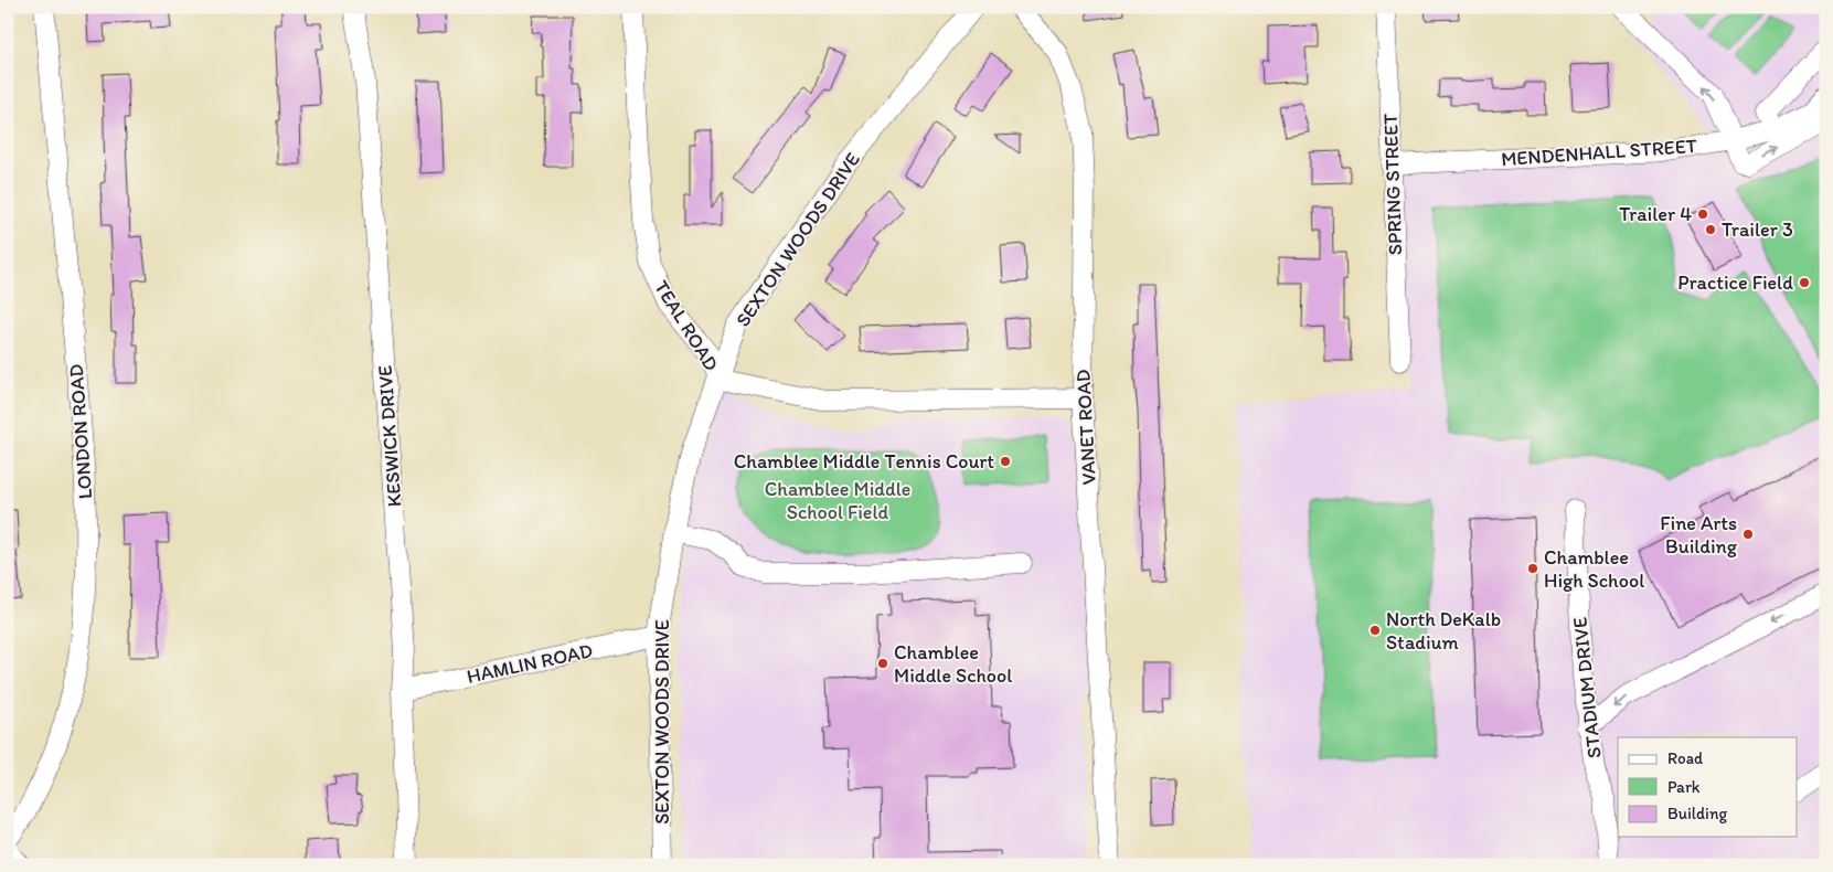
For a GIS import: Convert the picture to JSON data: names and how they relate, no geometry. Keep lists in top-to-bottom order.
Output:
{
  "streets": {
    "street": [
      "MENDENHALL STREET",
      "SPRING STREET",
      "SEXTON WOODS DRIVE",
      "TEAL ROAD",
      "VANET ROAD",
      "LONDON ROAD",
      "KESWICK DRIVE",
      "HAMLIN ROAD",
      "STADIUM DRIVE"
    ]
  },
  "crossings": [
    ["MENDENHALL STREET", "SPRING STREET"],
    ["SEXTON WOODS DRIVE", "TEAL ROAD"],
    ["SEXTON WOODS DRIVE", "HAMLIN ROAD"],
    ["TEAL ROAD", "VANET ROAD"],
    ["KESWICK DRIVE", "HAMLIN ROAD"]
  ],
  "parks": ["Chamblee Middle School Field"],
  "places": [
    "Trailer 4",
    "Trailer 3",
    "Practice Field",
    "Chamblee Middle Tennis Court",
    "Fine Arts Building",
    "Chamblee High School",
    "North DeKalb Stadium",
    "Chamblee Middle School"
  ],
  "legend": ["Road", "Park", "Building"]
}
